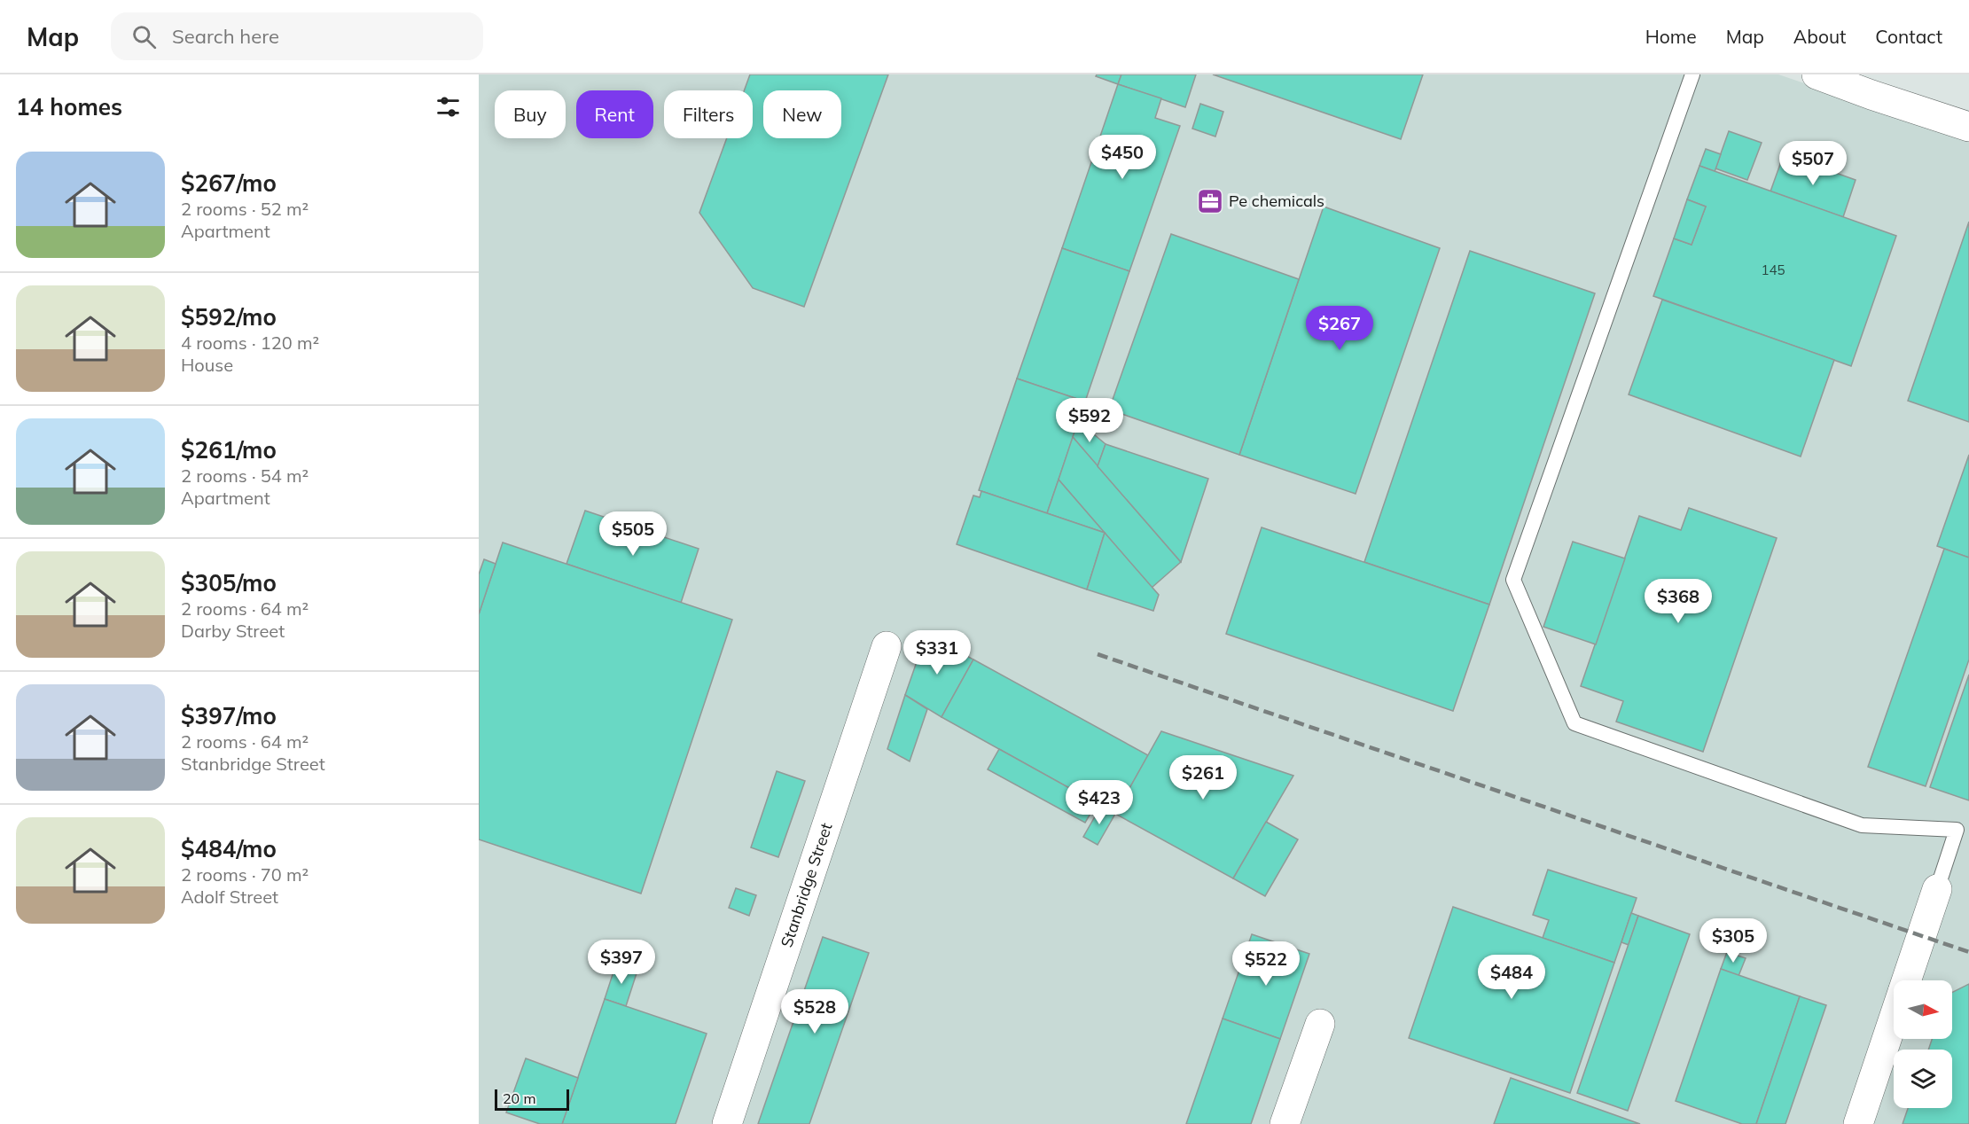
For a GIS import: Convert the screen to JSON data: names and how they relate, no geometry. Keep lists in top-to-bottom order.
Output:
{
  "streets": {
    "street": ["Stanbridge Street"]
  },
  "places": {
    "office": ["Pe chemicals"]
  },
  "house_numbers": ["145"],
  "scale_bar": "20 m",
  "north": "right",
  "page": {
    "header": "Map",
    "search": "Search here",
    "nav": [
      "Home",
      "Map",
      "About",
      "Contact"
    ],
    "heading": "14 homes",
    "chip": [
      "Buy",
      "Rent",
      "Filters",
      "New"
    ],
    "price": [
      "$450",
      "$507",
      "$267",
      "$592",
      "$505",
      "$368",
      "$331",
      "$261",
      "$423",
      "$305",
      "$397",
      "$522",
      "$484",
      "$528"
    ],
    "list": [
      {
        "name": "$267/mo",
        "note": "2 rooms · 52 m² · Apartment"
      },
      {
        "name": "$592/mo",
        "note": "4 rooms · 120 m² · House"
      },
      {
        "name": "$261/mo",
        "note": "2 rooms · 54 m² · Apartment"
      },
      {
        "name": "$305/mo",
        "note": "2 rooms · 64 m² · Darby Street"
      },
      {
        "name": "$397/mo",
        "note": "2 rooms · 64 m² · Stanbridge Street"
      },
      {
        "name": "$484/mo",
        "note": "2 rooms · 70 m² · Adolf Street"
      }
    ],
    "scale": "20 m"
  }
}
